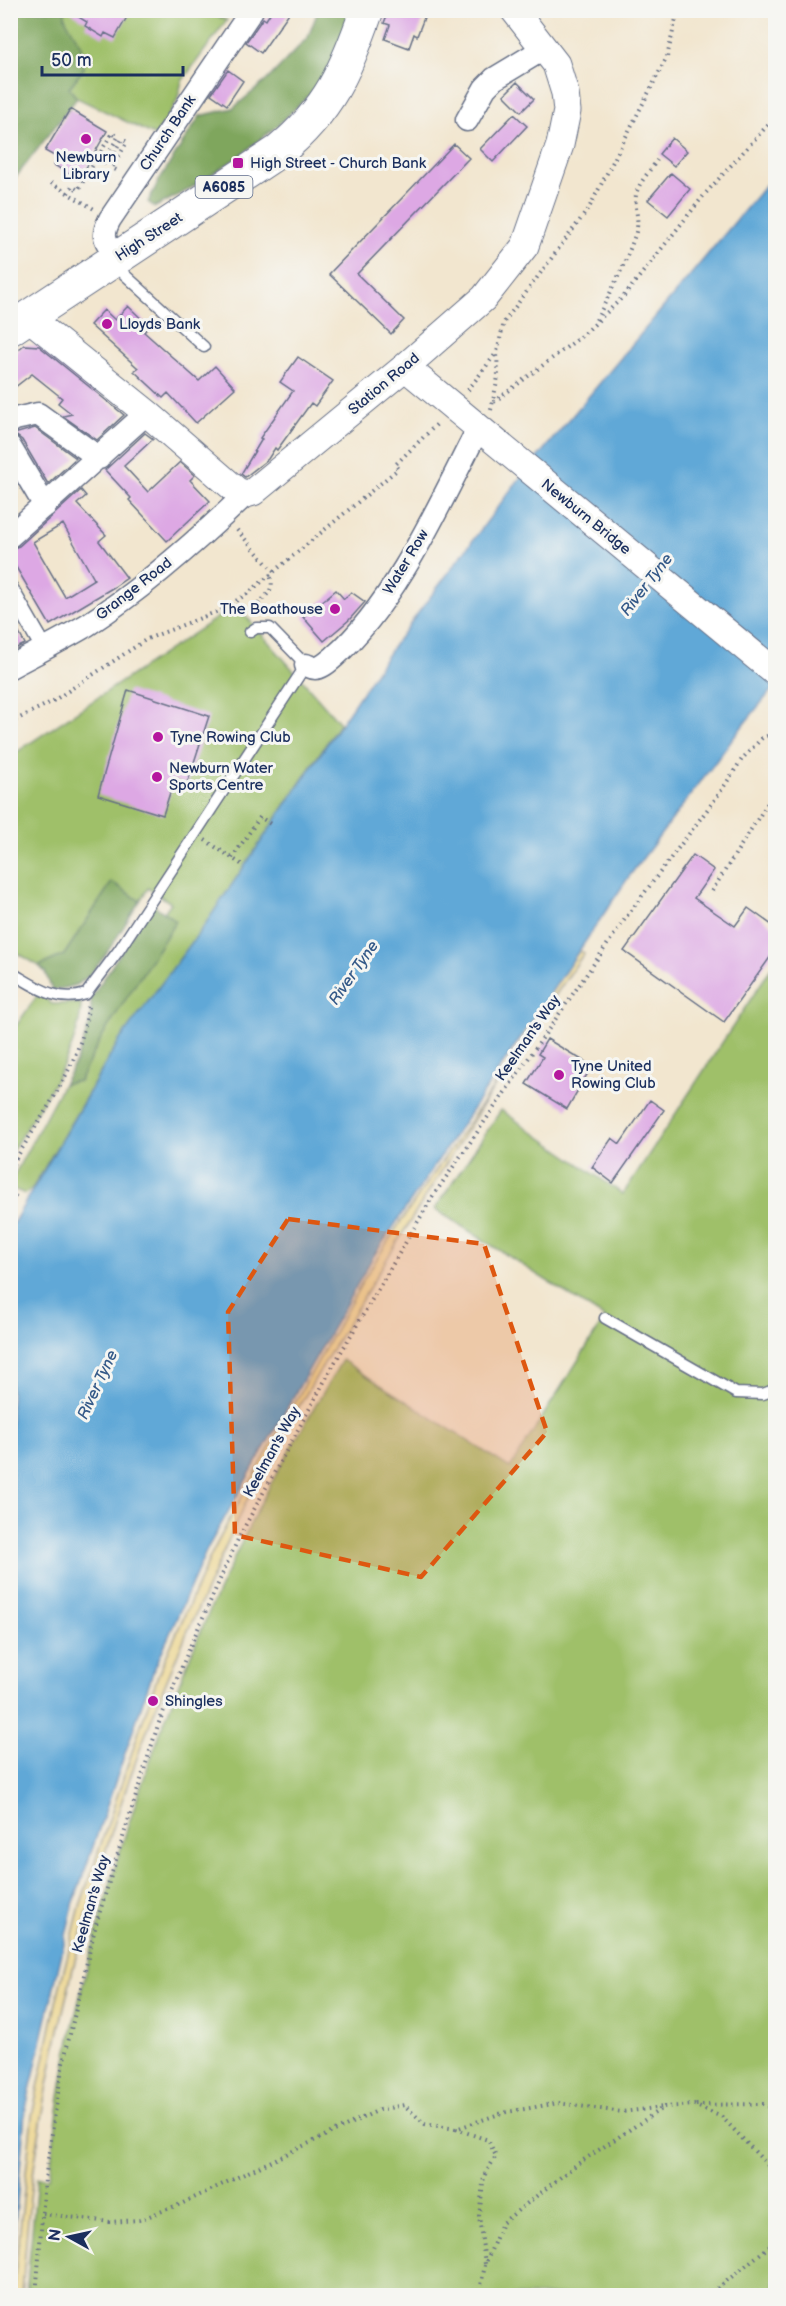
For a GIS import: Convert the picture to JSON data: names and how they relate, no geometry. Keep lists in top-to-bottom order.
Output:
{
  "streets": {
    "main road": ["A6085", "High Street"],
    "street": [
      "Church Bank",
      "Station Road",
      "Newburn Bridge",
      "Water Row",
      "Grange Road"
    ],
    "path": ["Keelman's Way"]
  },
  "crossings": [
    ["Church Bank", "High Street"],
    ["Station Road", "Newburn Bridge"],
    ["Station Road", "Grange Road"],
    ["Newburn Bridge", "Water Row"]
  ],
  "water": ["River Tyne"],
  "places": {
    "other": [
      "Newburn Library",
      "Lloyds Bank",
      "The Boathouse",
      "Tyne Rowing Club",
      "Newburn Water Sports Centre",
      "Tyne United Rowing Club",
      "Shingles"
    ],
    "transit": ["High Street - Church Bank"]
  },
  "scale_bar": "50 m",
  "north": "left"
}
